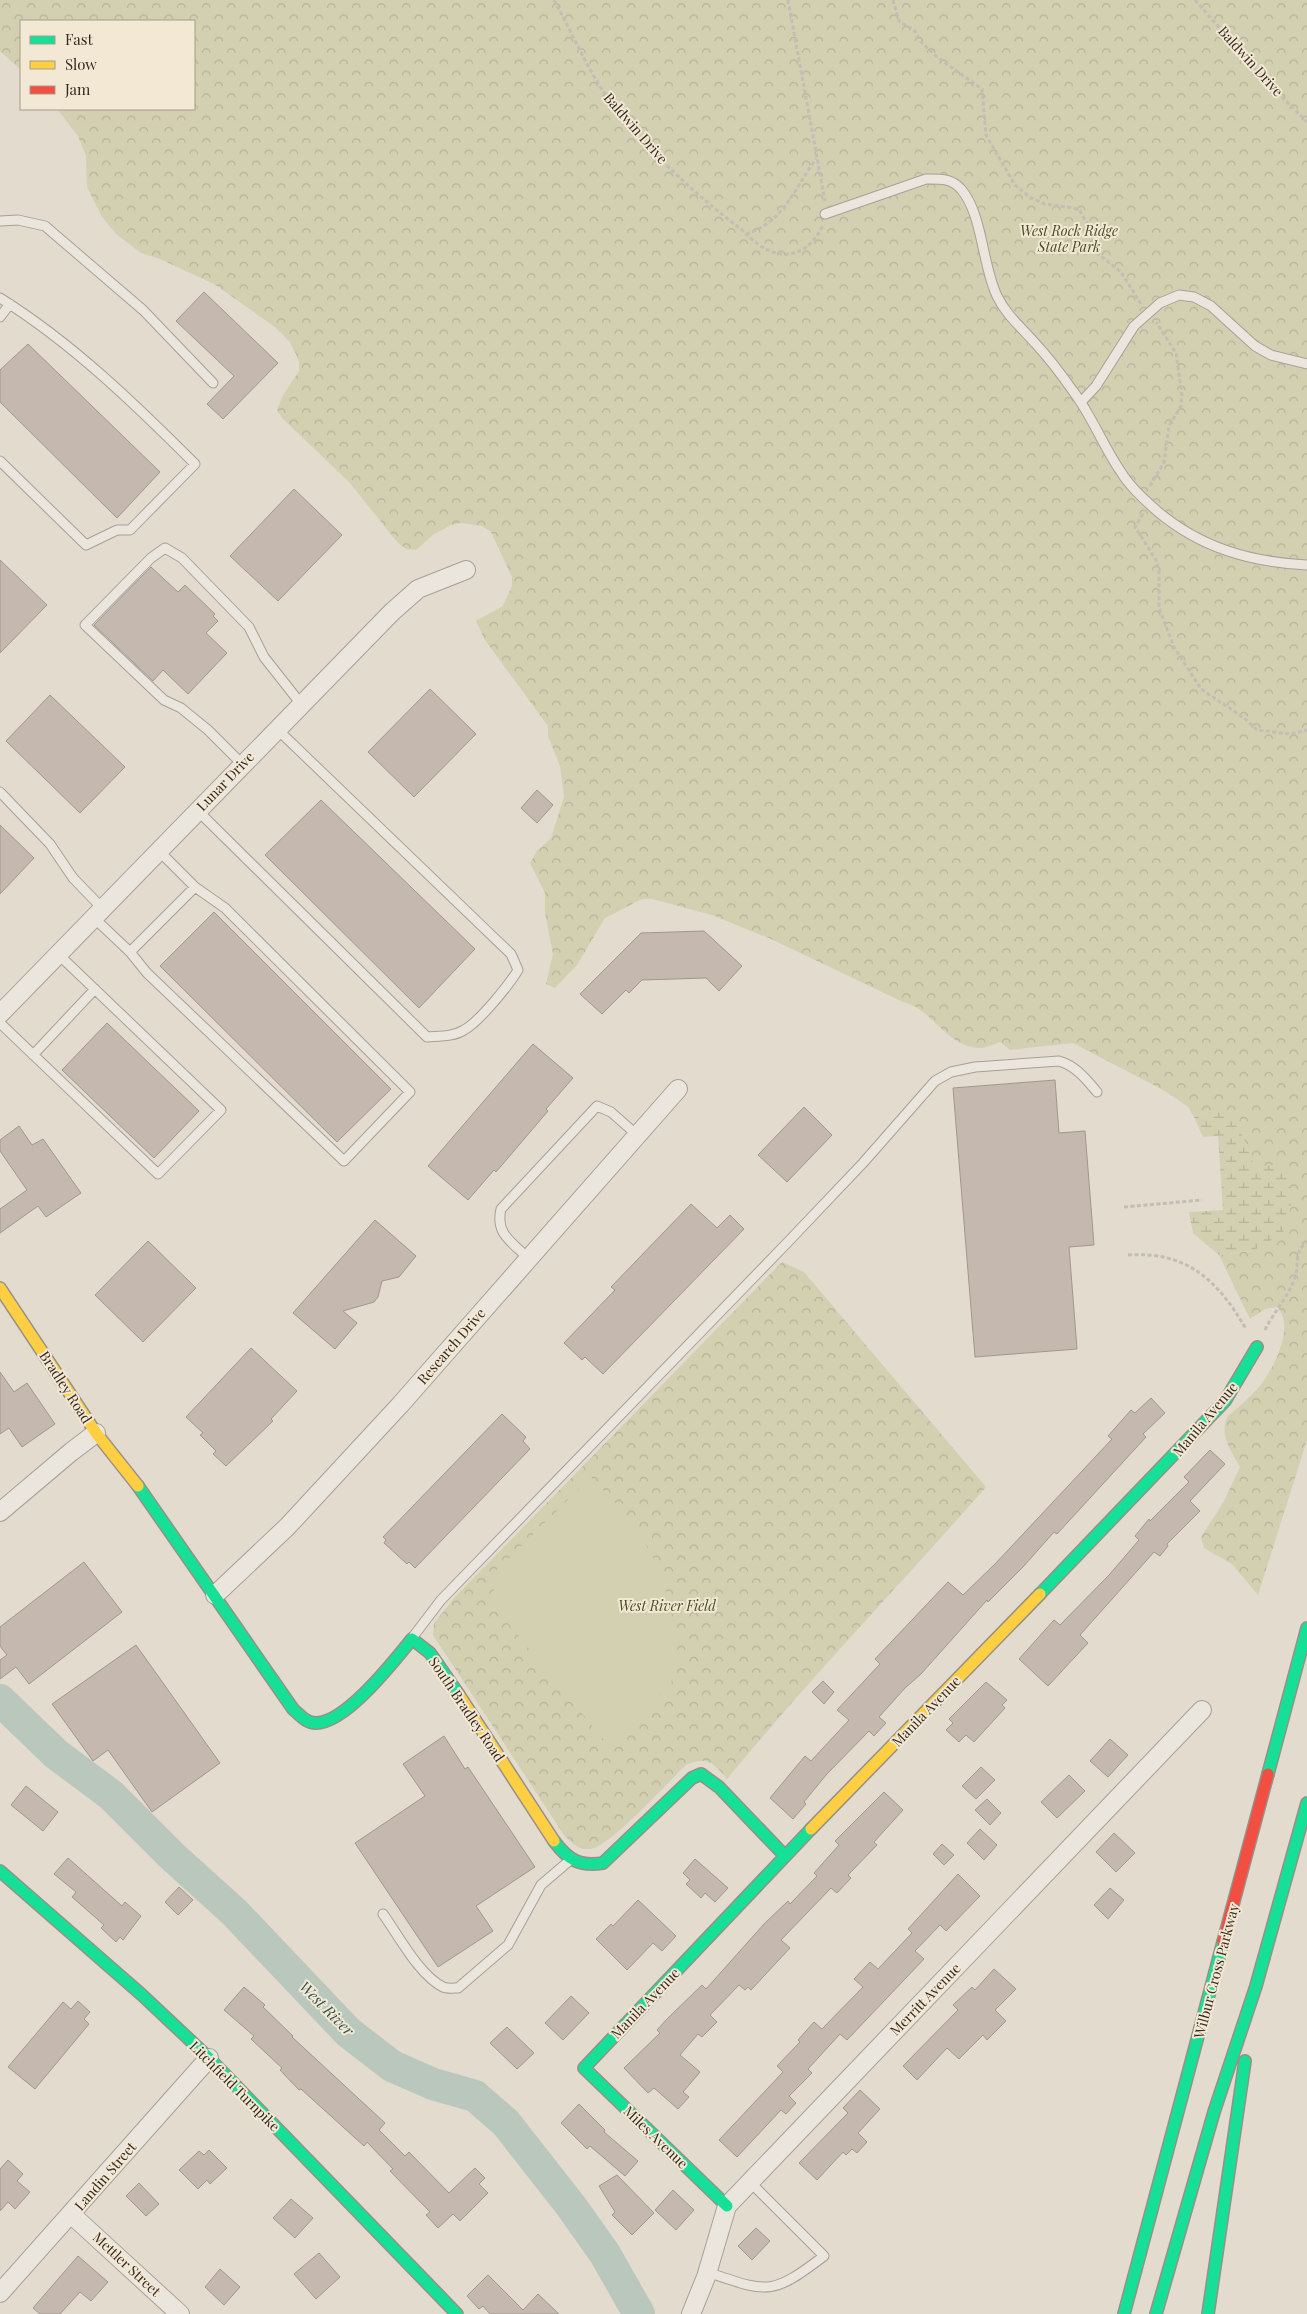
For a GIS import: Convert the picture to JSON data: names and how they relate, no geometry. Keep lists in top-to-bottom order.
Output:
{
  "streets": {
    "main road": [
      "Bradley Road",
      "Manila Avenue",
      "South Bradley Road",
      "Wilbur Cross Parkway",
      "Litchfield Turnpike",
      "Miles Avenue"
    ],
    "street": [
      "Lunar Drive",
      "Research Drive",
      "Merritt Avenue",
      "Landin Street",
      "Mettler Street"
    ],
    "path": ["Baldwin Drive"]
  },
  "crossings": [
    ["Manila Avenue", "Miles Avenue"],
    ["Merritt Avenue", "Miles Avenue"],
    ["Litchfield Turnpike", "Landin Street"],
    ["Landin Street", "Mettler Street"]
  ],
  "water": ["West River"],
  "parks": ["West Rock Ridge State Park", "West River Field"],
  "legend": ["Fast", "Slow", "Jam"]
}
